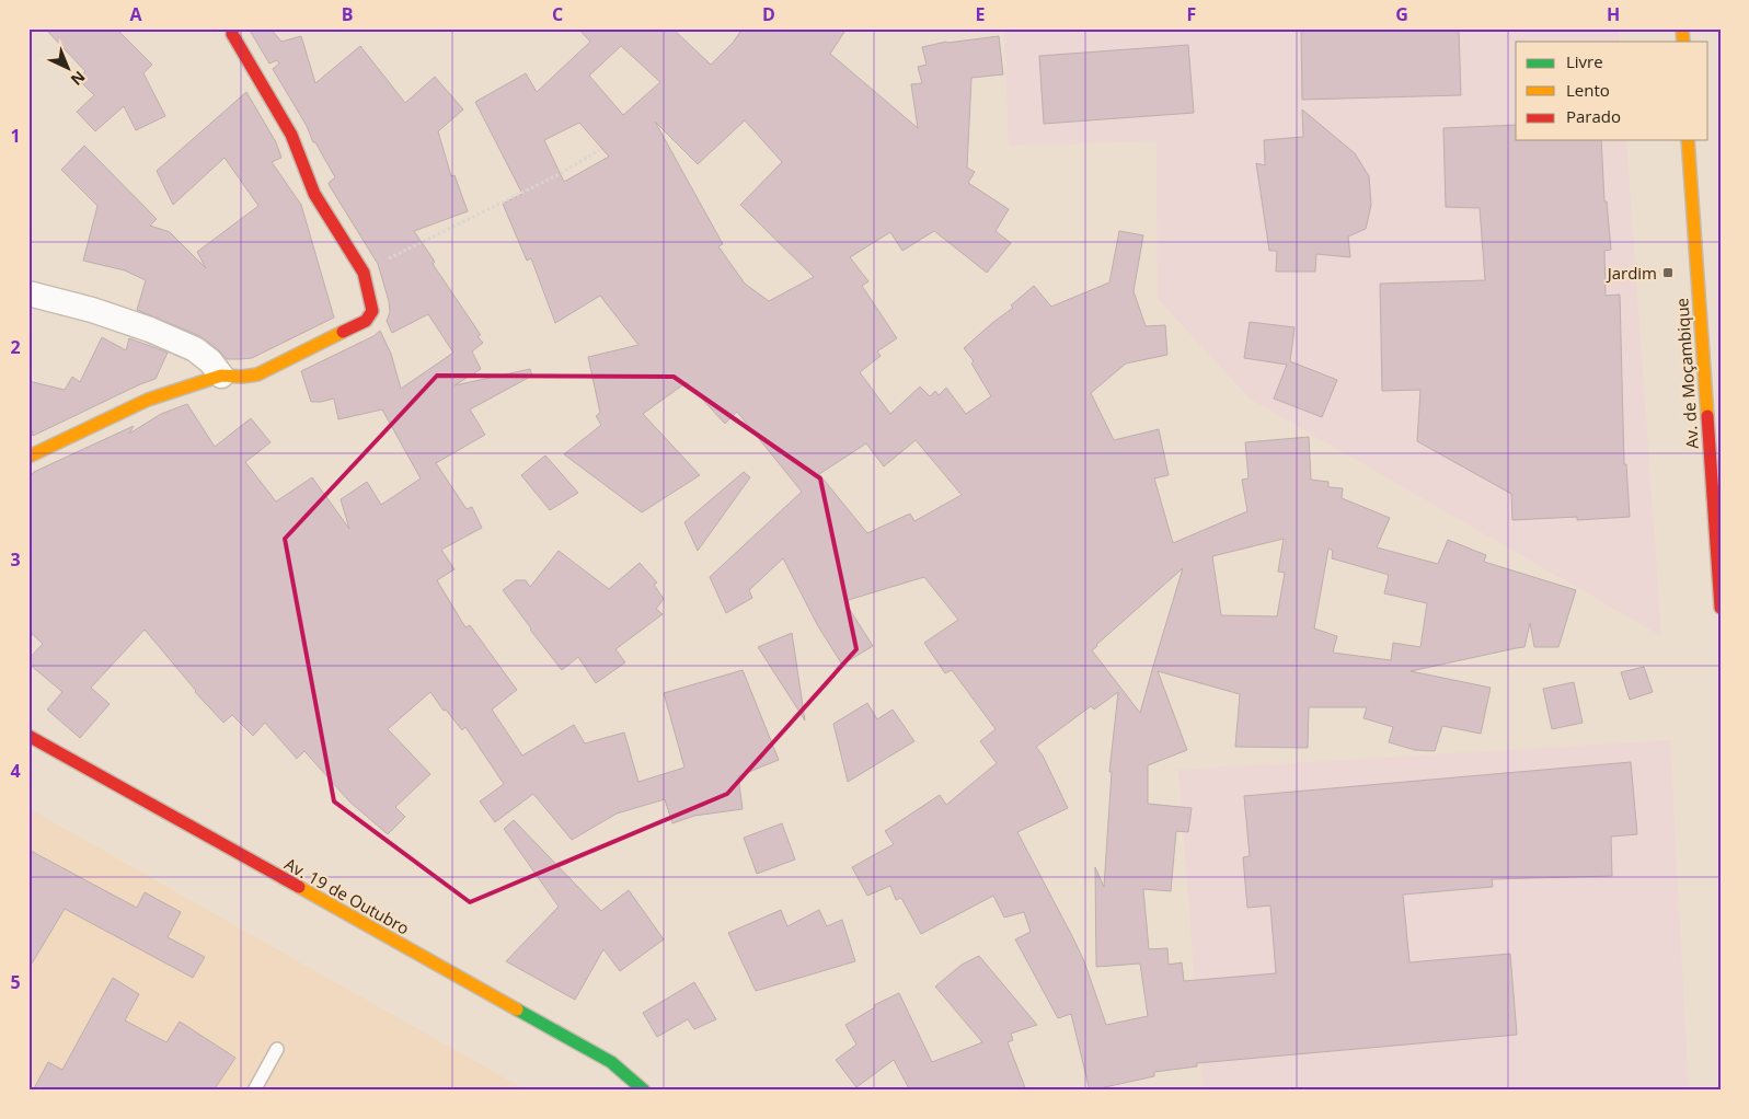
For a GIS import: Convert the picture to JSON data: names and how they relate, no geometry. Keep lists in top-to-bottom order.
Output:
{
  "streets": {
    "main road": ["Av. de Moçambique", "Av. 19 de Outubro"]
  },
  "places": {
    "transit": ["Jardim"]
  },
  "legend": ["Livre", "Lento", "Parado"],
  "north": "bottom right",
  "grid": {
    "columns": [
      "A",
      "B",
      "C",
      "D",
      "E",
      "F",
      "G",
      "H"
    ],
    "rows": [
      "1",
      "2",
      "3",
      "4",
      "5"
    ]
  }
}
